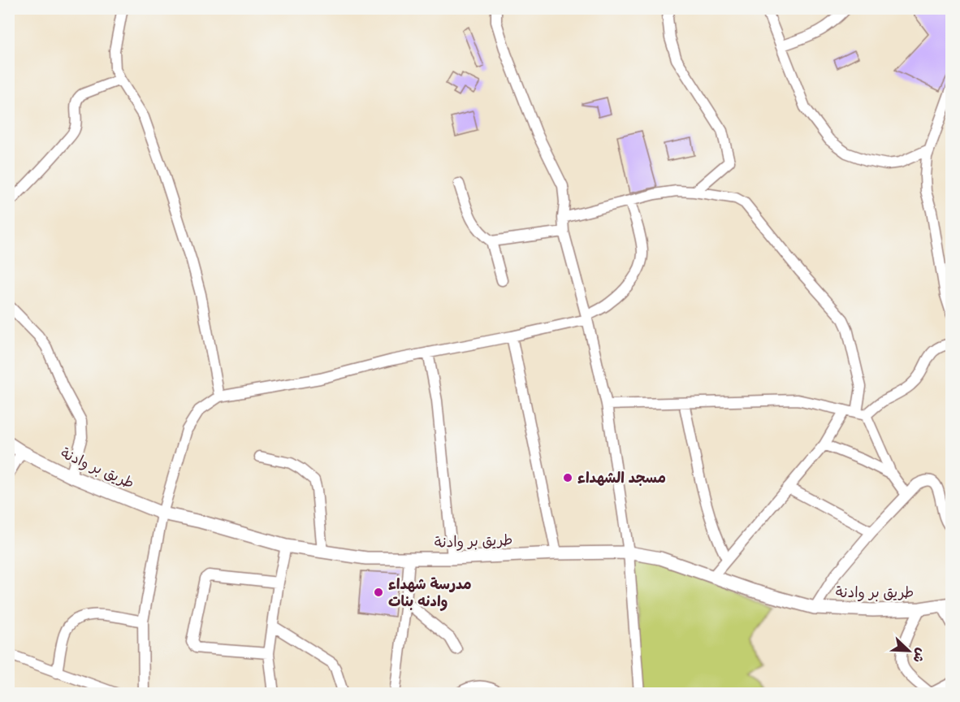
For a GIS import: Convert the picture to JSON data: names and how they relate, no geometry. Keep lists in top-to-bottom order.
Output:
{
  "streets": {
    "street": ["طريق بر وادنة"]
  },
  "places": ["مسجد الشهداء", "مدرسة شهداء وادنه بنات"],
  "north": "bottom right"
}
